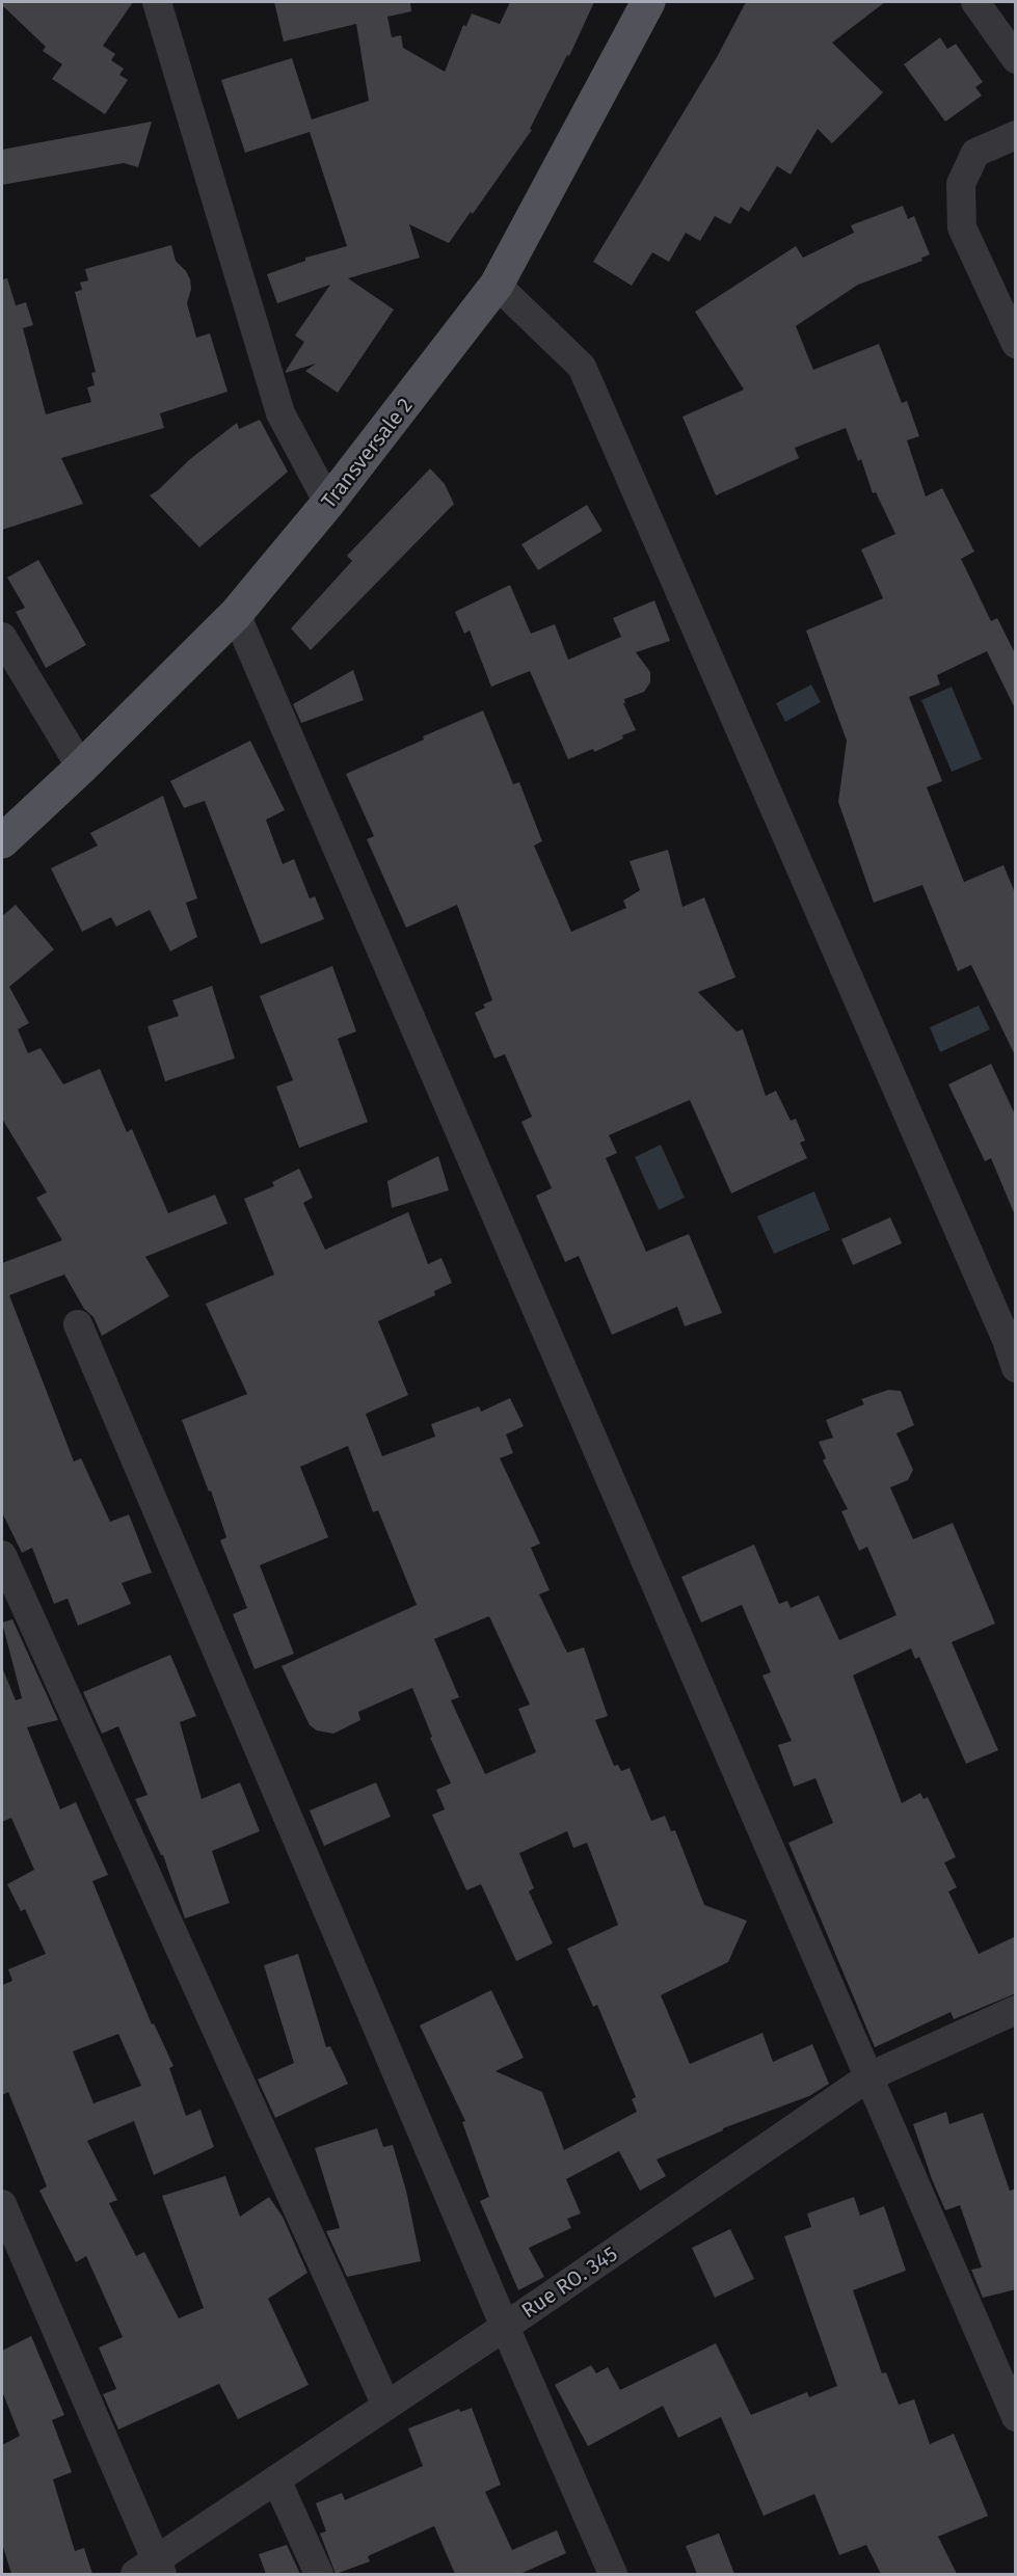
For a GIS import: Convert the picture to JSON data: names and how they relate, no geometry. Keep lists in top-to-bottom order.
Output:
{
  "streets": {
    "main road": ["Transversale 2"],
    "street": ["Rue RO. 345"]
  }
}
